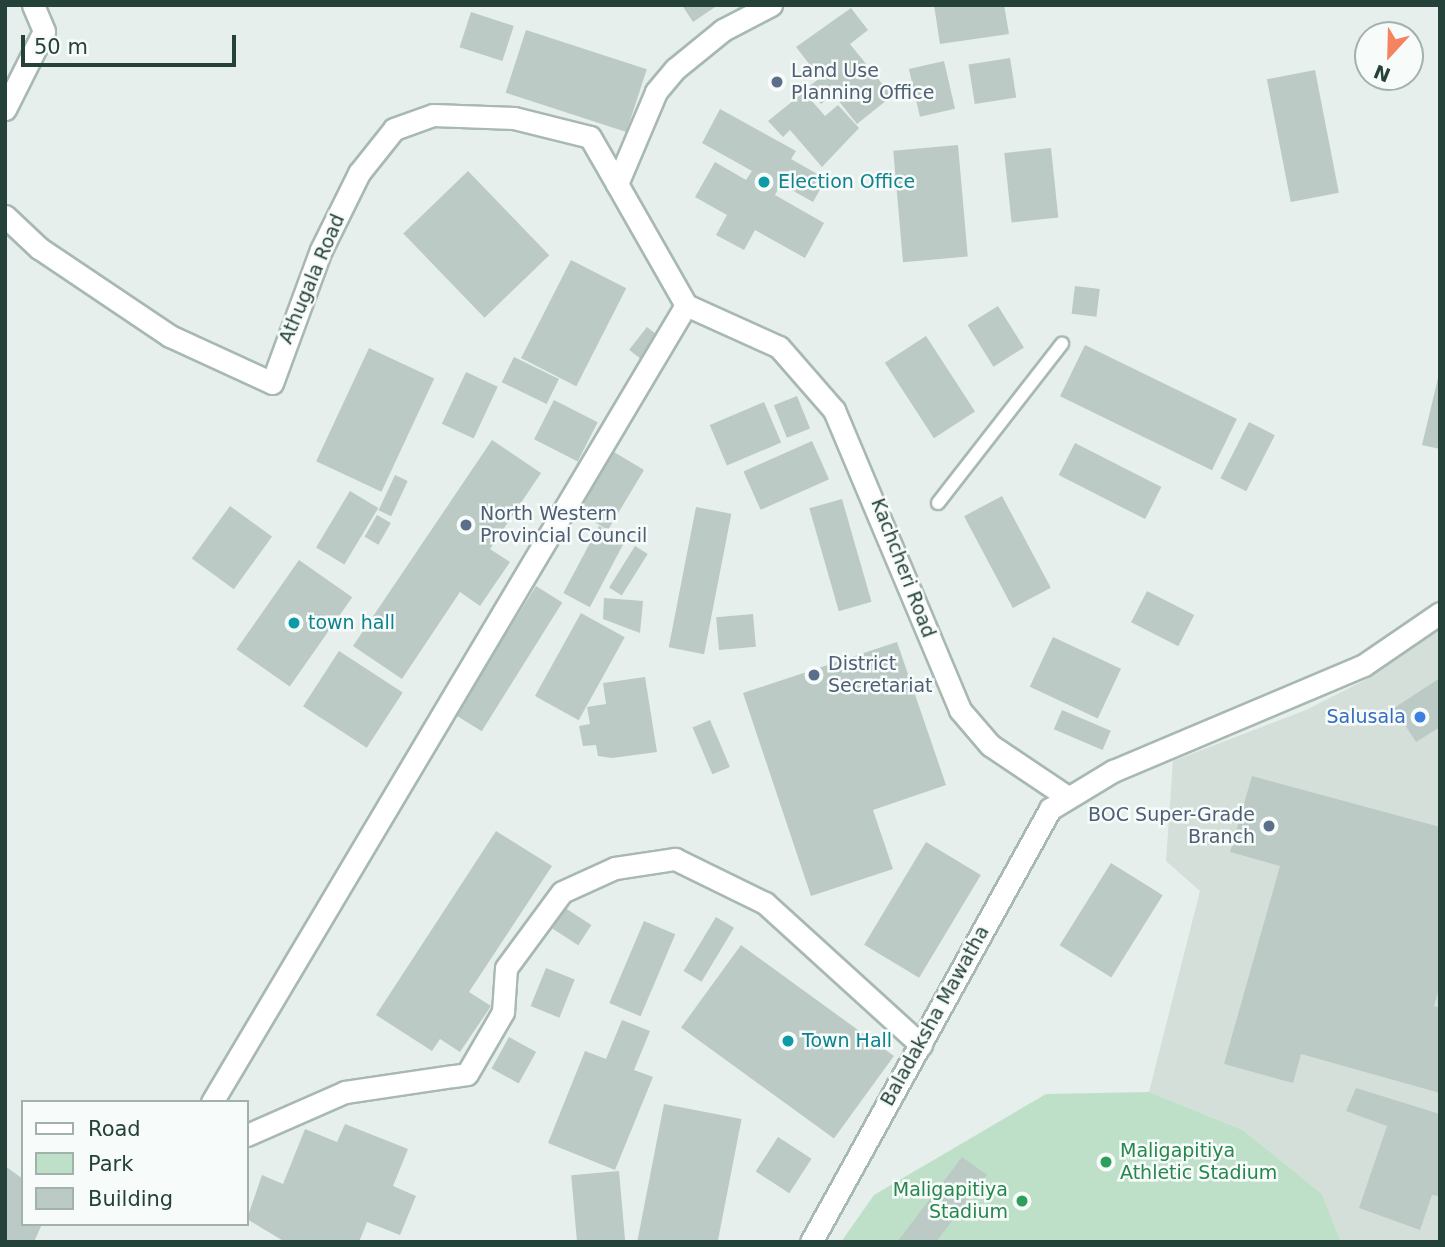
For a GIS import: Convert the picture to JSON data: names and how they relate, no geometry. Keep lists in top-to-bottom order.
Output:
{
  "streets": {
    "street": ["Athugala Road", "Kachcheri Road", "Baladaksha Mawatha"]
  },
  "crossings": [
    ["Kachcheri Road", "Baladaksha Mawatha"]
  ],
  "places": [
    "Land Use Planning Office",
    "Election Office",
    "North Western Provincial Council",
    "town hall",
    "District Secretariat",
    "Salusala",
    "BOC Super-Grade Branch",
    "Town Hall",
    "Maligapitiya Athletic Stadium",
    "Maligapitiya Stadium"
  ],
  "legend": ["Road", "Park", "Building"],
  "scale_bar": "50 m",
  "north": "bottom"
}
